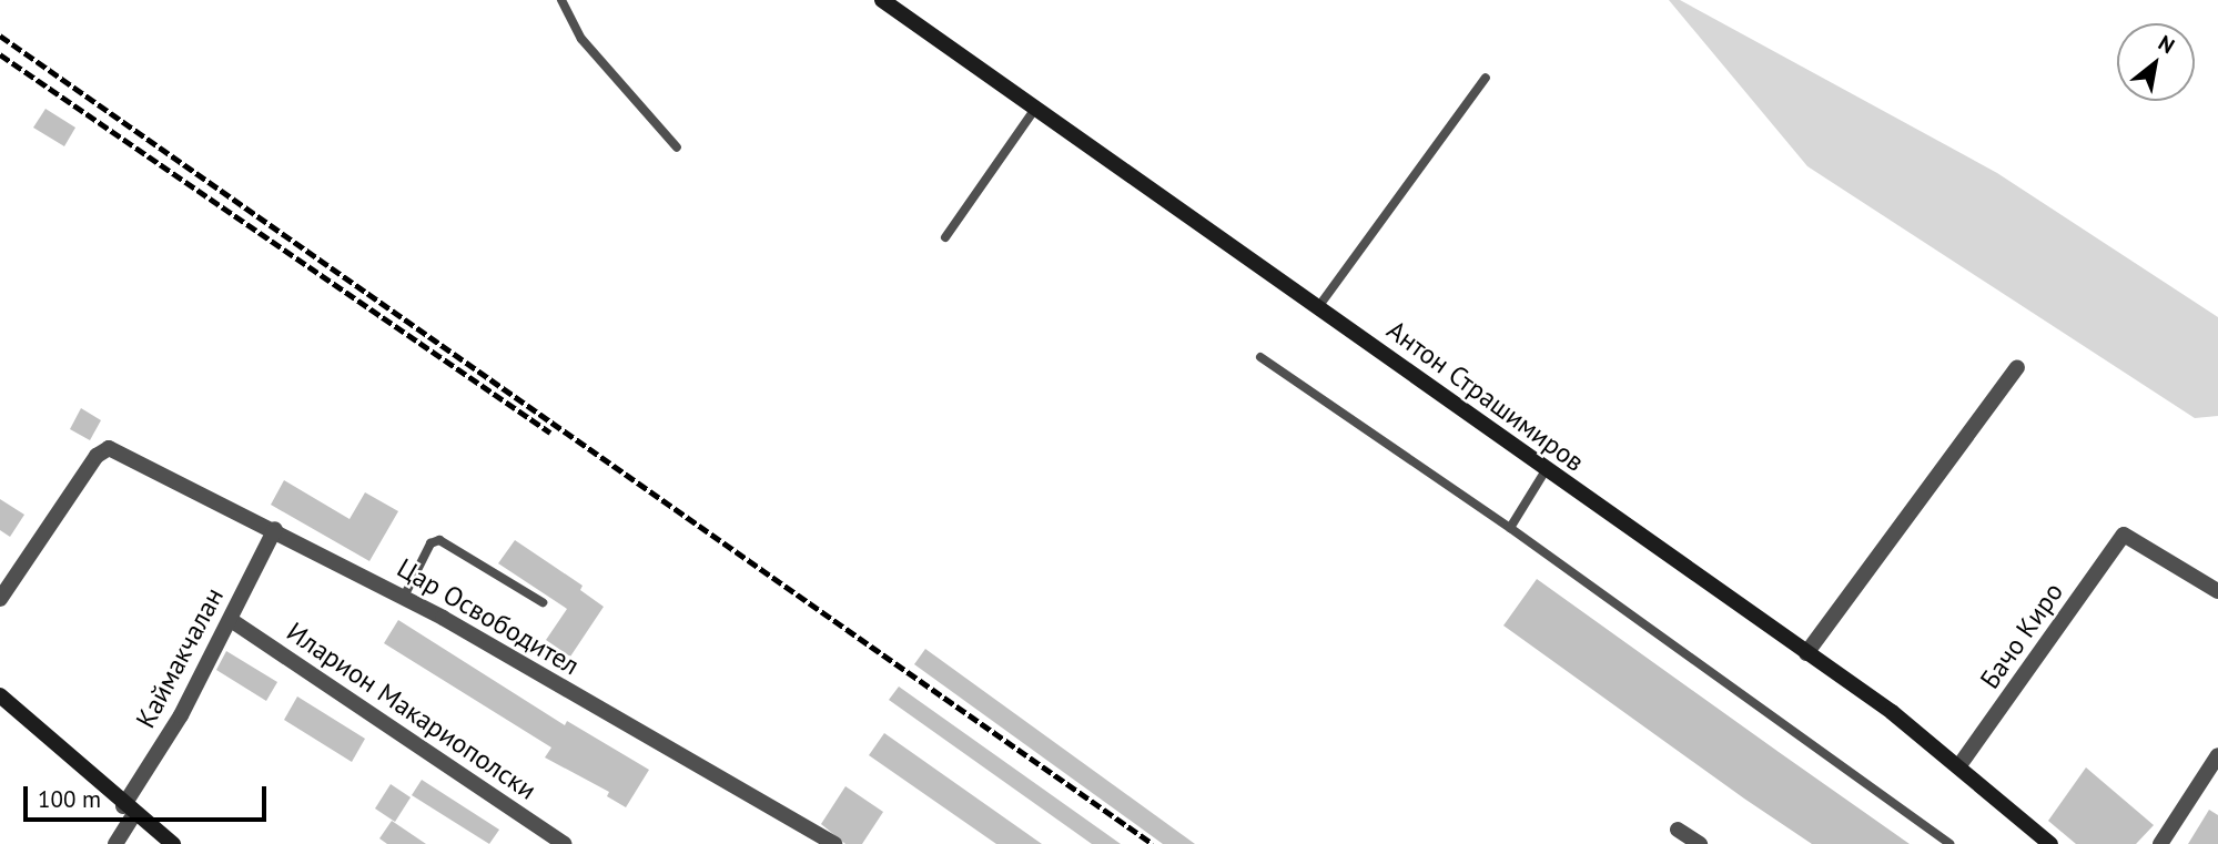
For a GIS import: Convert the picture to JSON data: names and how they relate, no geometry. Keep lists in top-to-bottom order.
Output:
{
  "streets": {
    "street": [
      "Антон Страшимиров",
      "Цар Освободител",
      "Бачо Киро",
      "Каймакчалан",
      "Иларион Макариополски"
    ]
  },
  "crossings": [
    ["Антон Страшимиров", "Бачо Киро"],
    ["Цар Освободител", "Каймакчалан"],
    ["Каймакчалан", "Иларион Макариополски"]
  ],
  "scale_bar": "100 m",
  "north": "top right"
}
